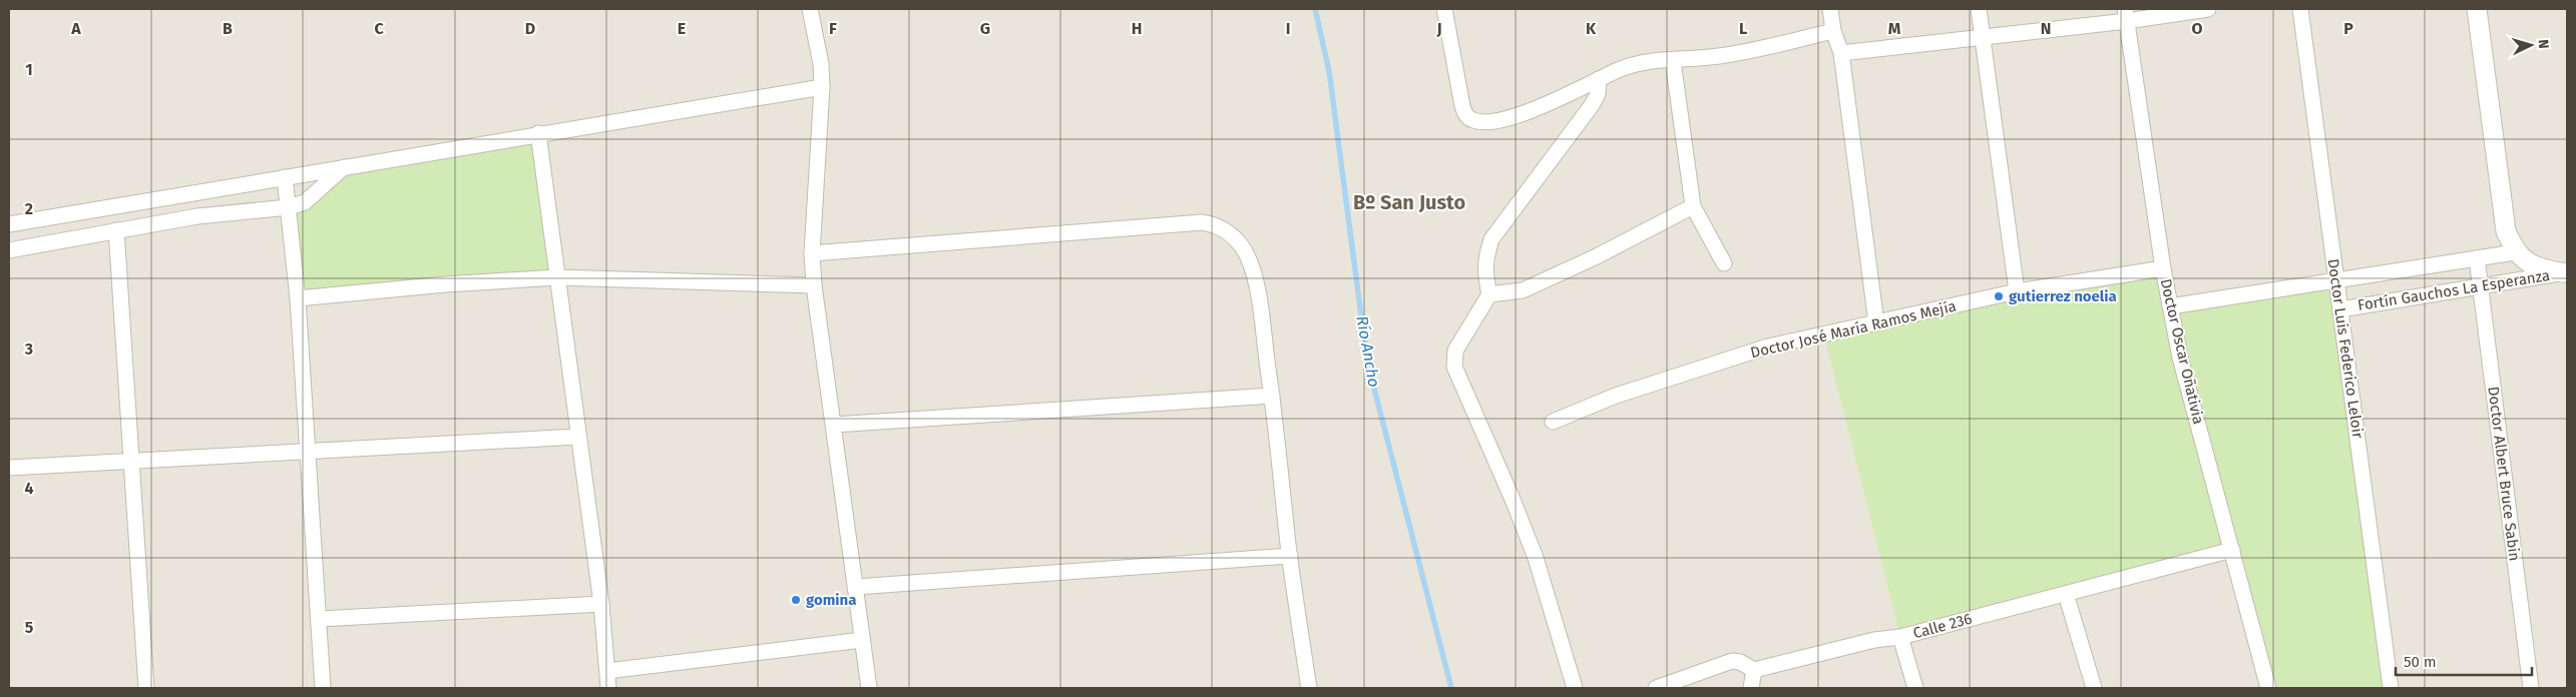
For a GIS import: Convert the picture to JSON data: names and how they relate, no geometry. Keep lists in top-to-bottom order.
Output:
{
  "streets": {
    "street": [
      "Fortín Gauchos La Esperanza",
      "Doctor José María Ramos Mejía",
      "Doctor Luis Federico Leloir",
      "Doctor Oscar Oñativia",
      "Doctor Albert Bruce Sabin",
      "Calle 236"
    ]
  },
  "crossings": [
    ["Fortín Gauchos La Esperanza", "Doctor Luis Federico Leloir"],
    ["Fortín Gauchos La Esperanza", "Doctor Albert Bruce Sabin"],
    ["Doctor José María Ramos Mejía", "Doctor Oscar Oñativia"],
    ["Doctor Oscar Oñativia", "Calle 236"]
  ],
  "districts": ["Bº San Justo"],
  "water": ["Río Ancho"],
  "places": ["gutierrez noelia", "gomina"],
  "scale_bar": "50 m",
  "north": "right",
  "grid": {
    "columns": [
      "A",
      "B",
      "C",
      "D",
      "E",
      "F",
      "G",
      "H",
      "I",
      "J",
      "K",
      "L",
      "M",
      "N",
      "O",
      "P"
    ],
    "rows": [
      "1",
      "2",
      "3",
      "4",
      "5"
    ]
  }
}
